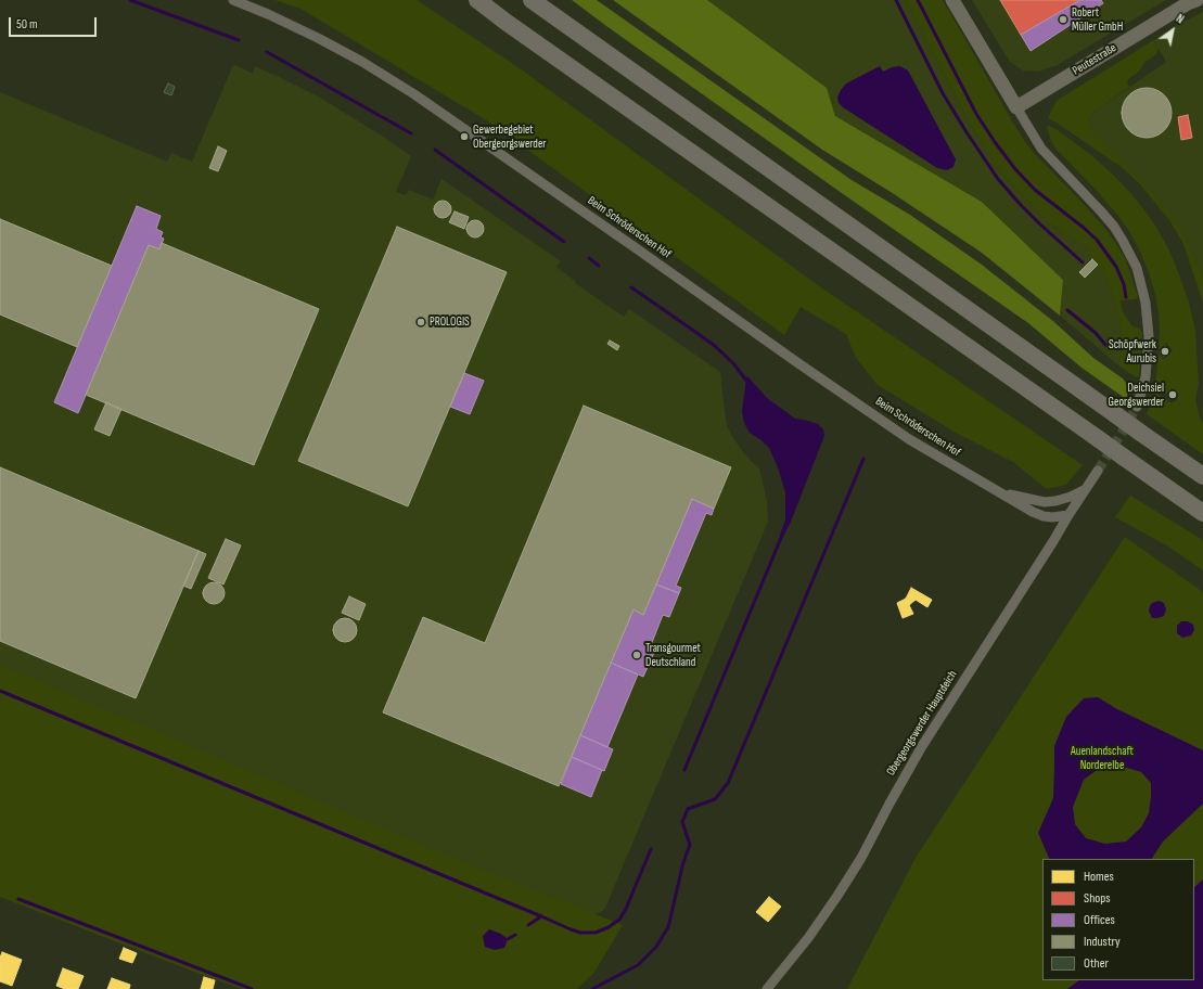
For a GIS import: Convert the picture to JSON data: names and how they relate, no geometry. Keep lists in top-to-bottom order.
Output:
{
  "streets": {
    "street": ["Peutestraße", "Beim Schröderschen Hof", "Obergeorgswerder Hauptdeich"]
  },
  "crossings": [
    ["Beim Schröderschen Hof", "Obergeorgswerder Hauptdeich"]
  ],
  "parks": ["Auenlandschaft Norderelbe"],
  "places": [
    "Robert Müller GmbH",
    "Gewerbegebiet Obergeorgswerder",
    "PROLOGIS",
    "Schöpfwerk Aurubis",
    "Deichsiel Georgswerder",
    "Transgourmet Deutschland"
  ],
  "legend": [
    "Homes",
    "Shops",
    "Offices",
    "Industry",
    "Other"
  ],
  "scale_bar": "50 m",
  "north": "top right"
}
